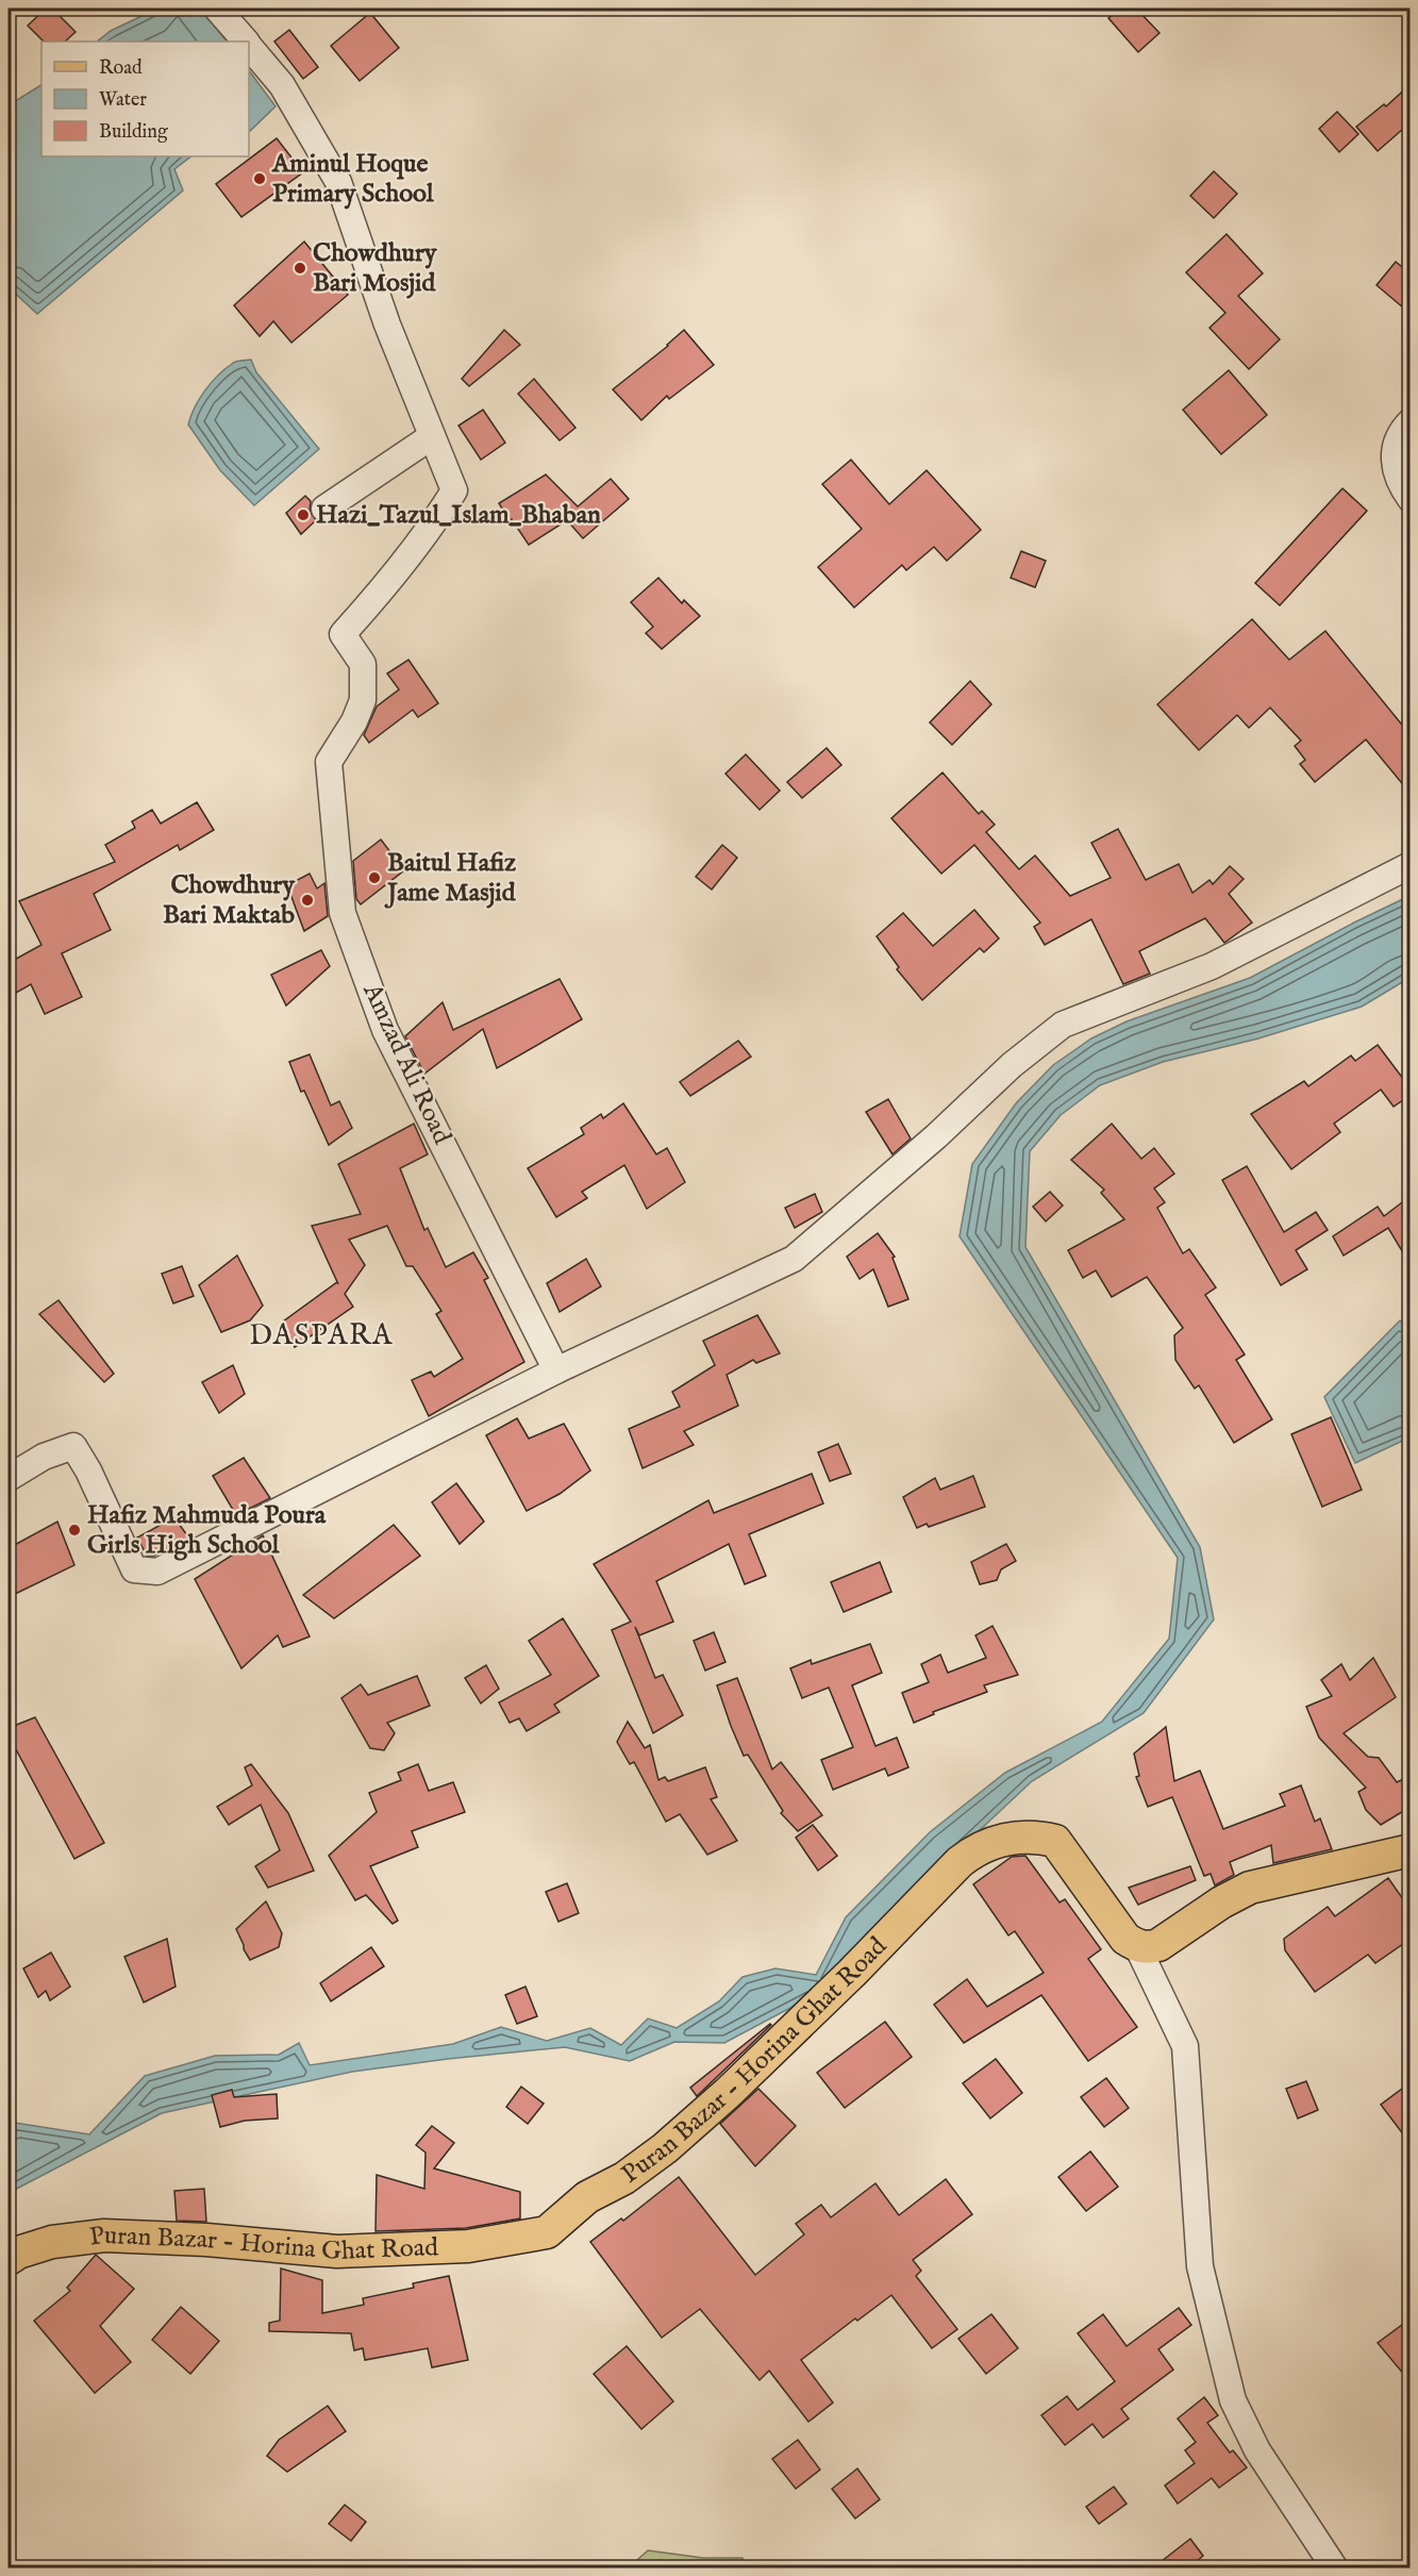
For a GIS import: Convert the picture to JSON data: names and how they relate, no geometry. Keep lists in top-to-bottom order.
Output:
{
  "streets": {
    "main road": ["Puran Bazar - Horina Ghat Road"],
    "street": ["Amzad Ali Road"]
  },
  "districts": ["DASPARA"],
  "places": [
    "Aminul Hoque Primary School",
    "Chowdhury Bari Mosjid",
    "Hazi_Tazul_Islam_Bhaban",
    "Baitul Hafiz Jame Masjid",
    "Chowdhury Bari Maktab",
    "Hafiz Mahmuda Poura Girls High School"
  ],
  "legend": ["Road", "Water", "Building"]
}
